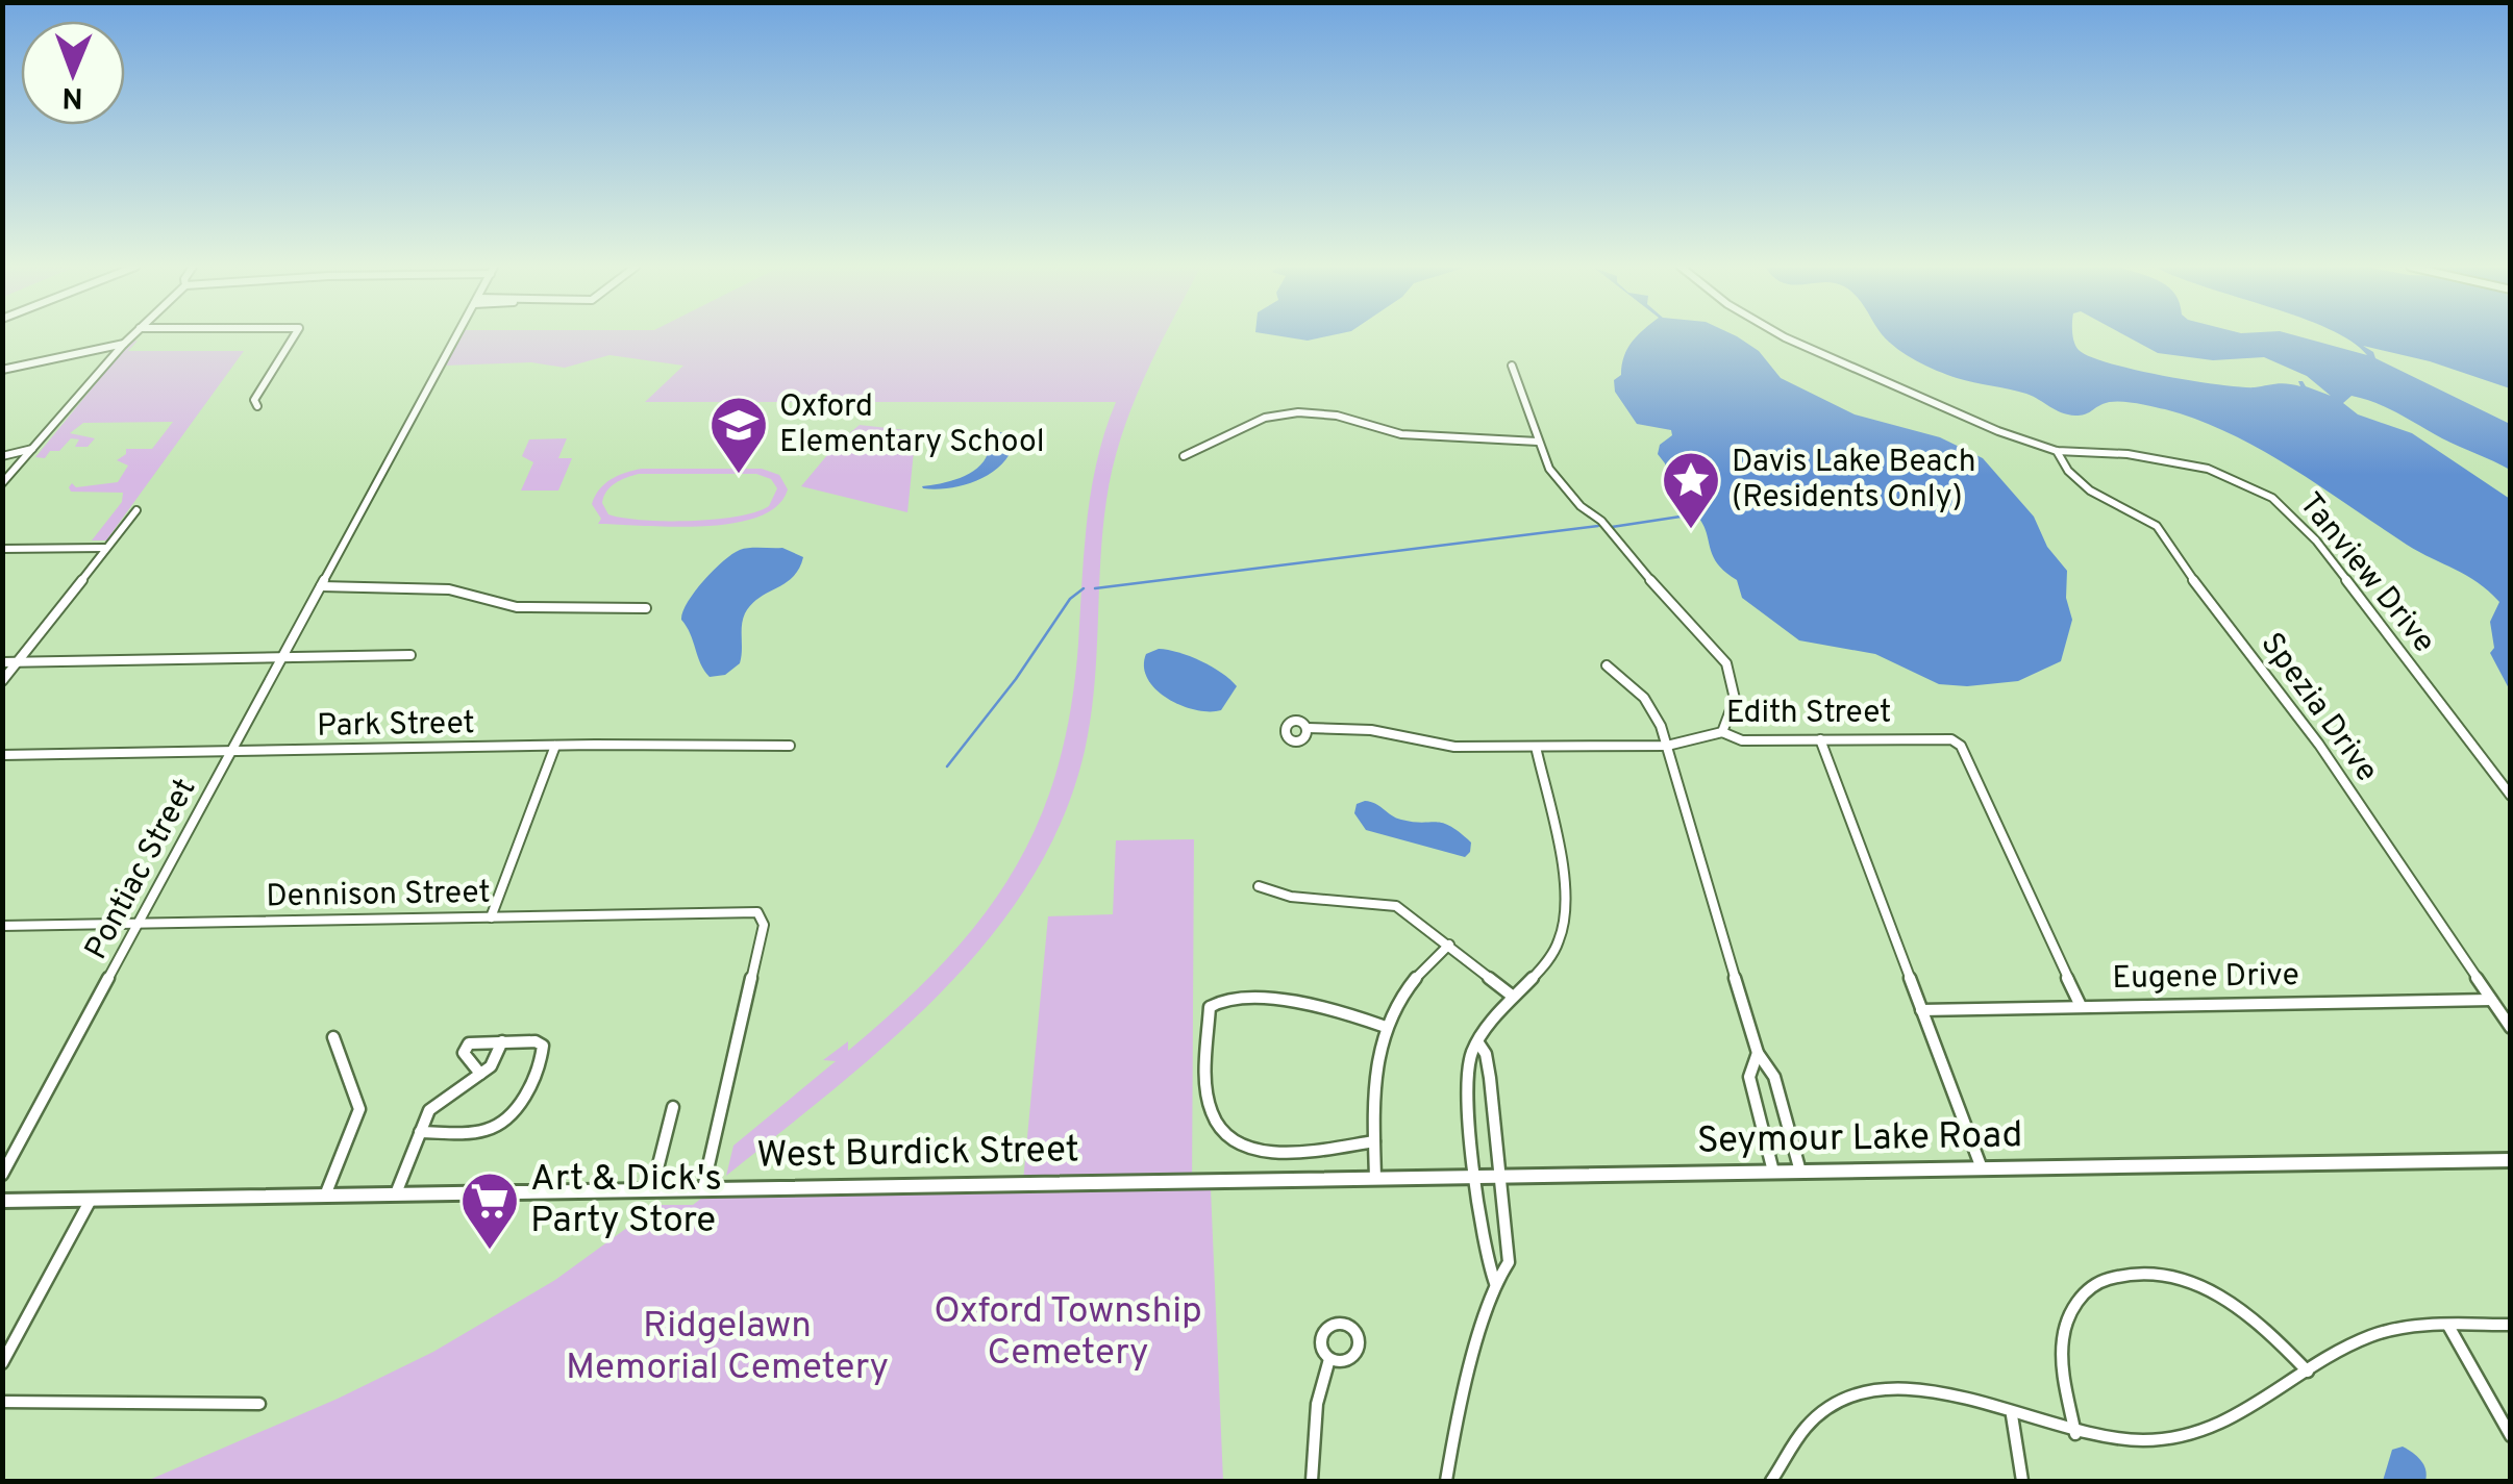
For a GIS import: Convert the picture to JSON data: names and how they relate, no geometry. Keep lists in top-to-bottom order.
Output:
{
  "streets": {
    "street": [
      "Tanview Drive",
      "Spezia Drive",
      "Edith Street",
      "Park Street",
      "Pontiac Street",
      "Dennison Street",
      "Eugene Drive",
      "Seymour Lake Road",
      "West Burdick Street"
    ]
  },
  "crossings": [
    ["Tanview Drive", "Spezia Drive"],
    ["Spezia Drive", "Eugene Drive"],
    ["Edith Street", "Eugene Drive"],
    ["Park Street", "Pontiac Street"],
    ["Pontiac Street", "Dennison Street"],
    ["Dennison Street", "West Burdick Street"],
    ["Seymour Lake Road", "West Burdick Street"]
  ],
  "parks": ["Oxford Township Cemetery", "Ridgelawn Memorial Cemetery"],
  "places": {
    "school or university": ["Oxford Elementary School"],
    "place": ["Davis Lake Beach (Residents Only)"],
    "supermarket": ["Art & Dick's Party Store"]
  },
  "north": "bottom"
}
